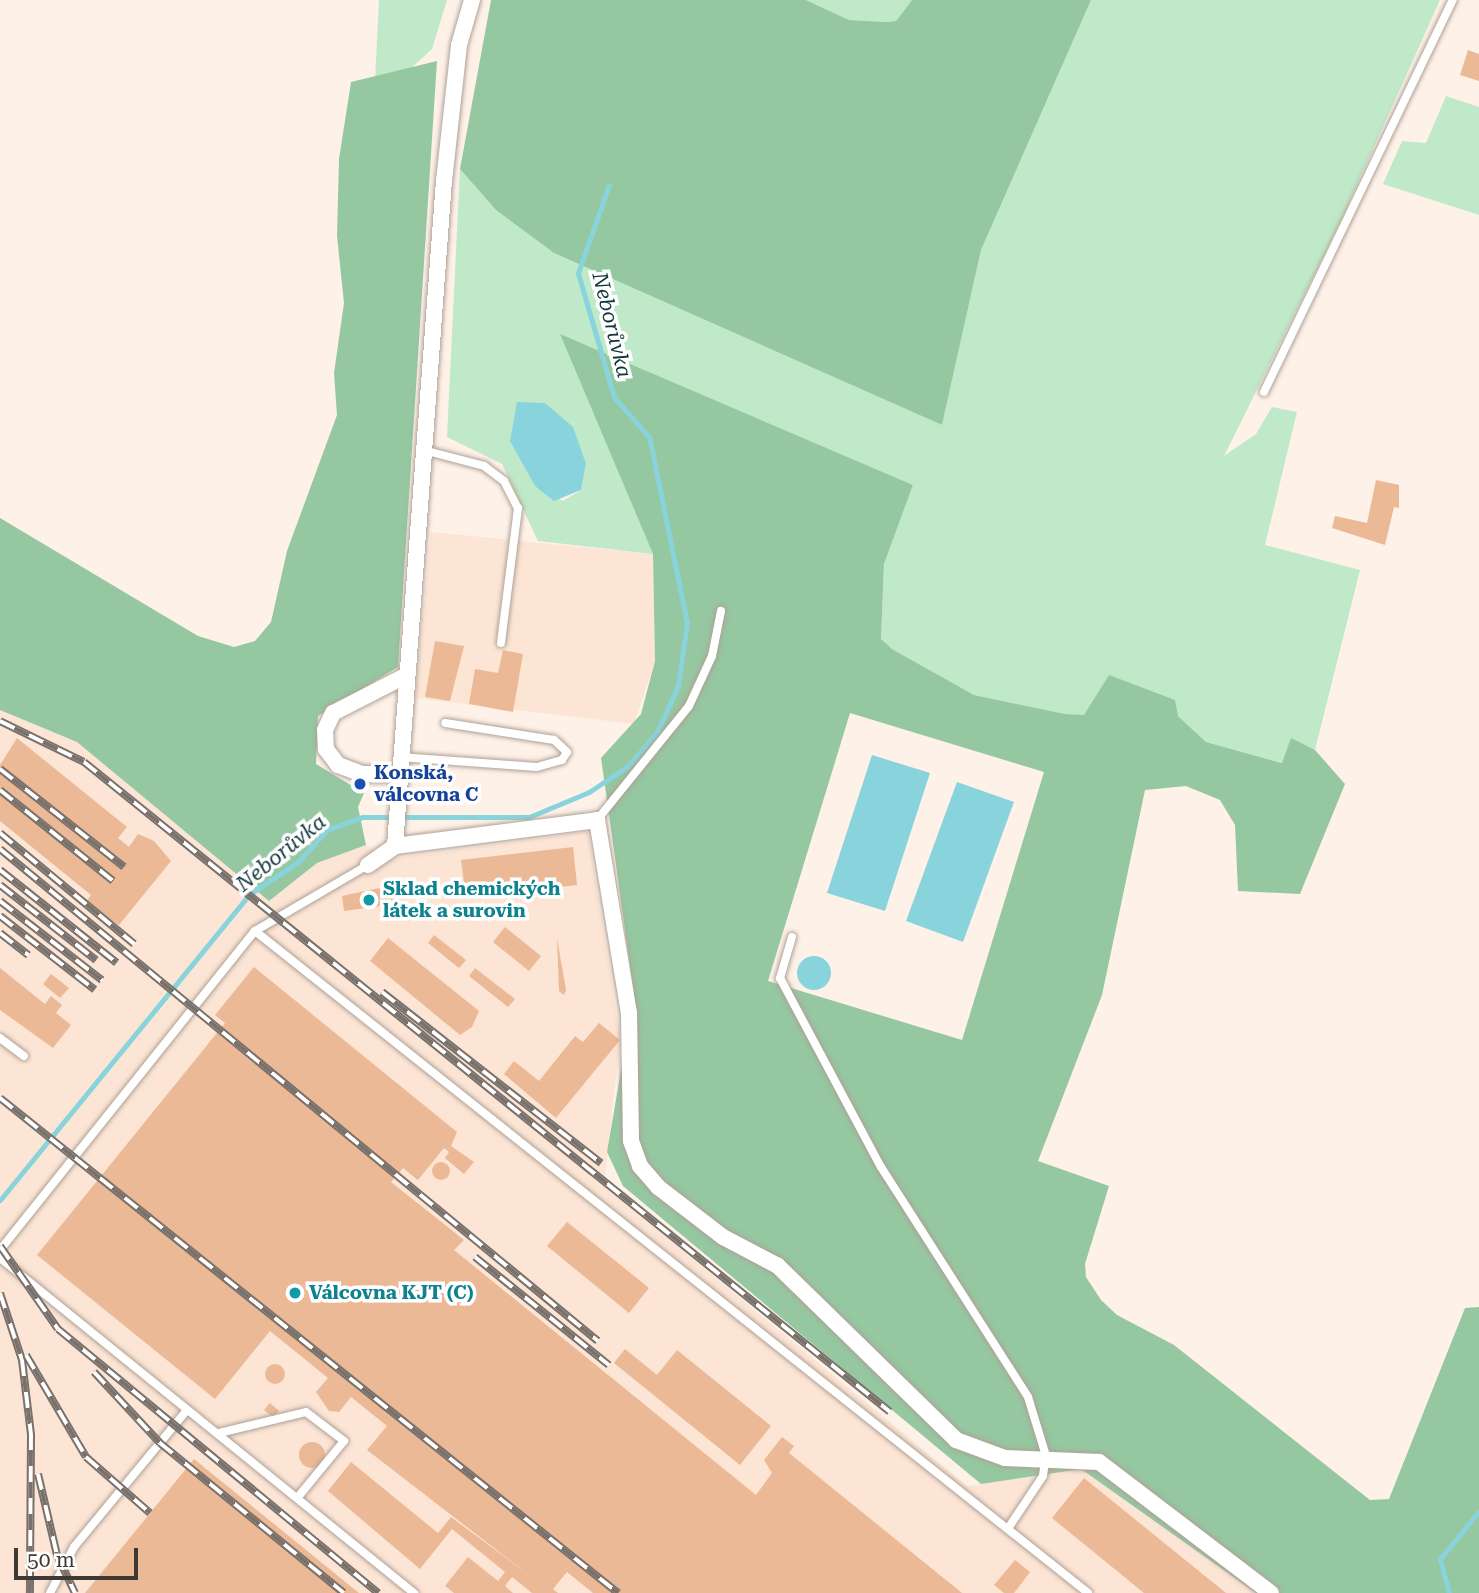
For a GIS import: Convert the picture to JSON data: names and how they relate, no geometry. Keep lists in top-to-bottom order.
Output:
{
  "water": ["Neborůvka"],
  "places": ["Konská, válcovna C", "Sklad chemických látek a surovin", "Válcovna KJT (C)"],
  "scale_bar": "50 m"
}
